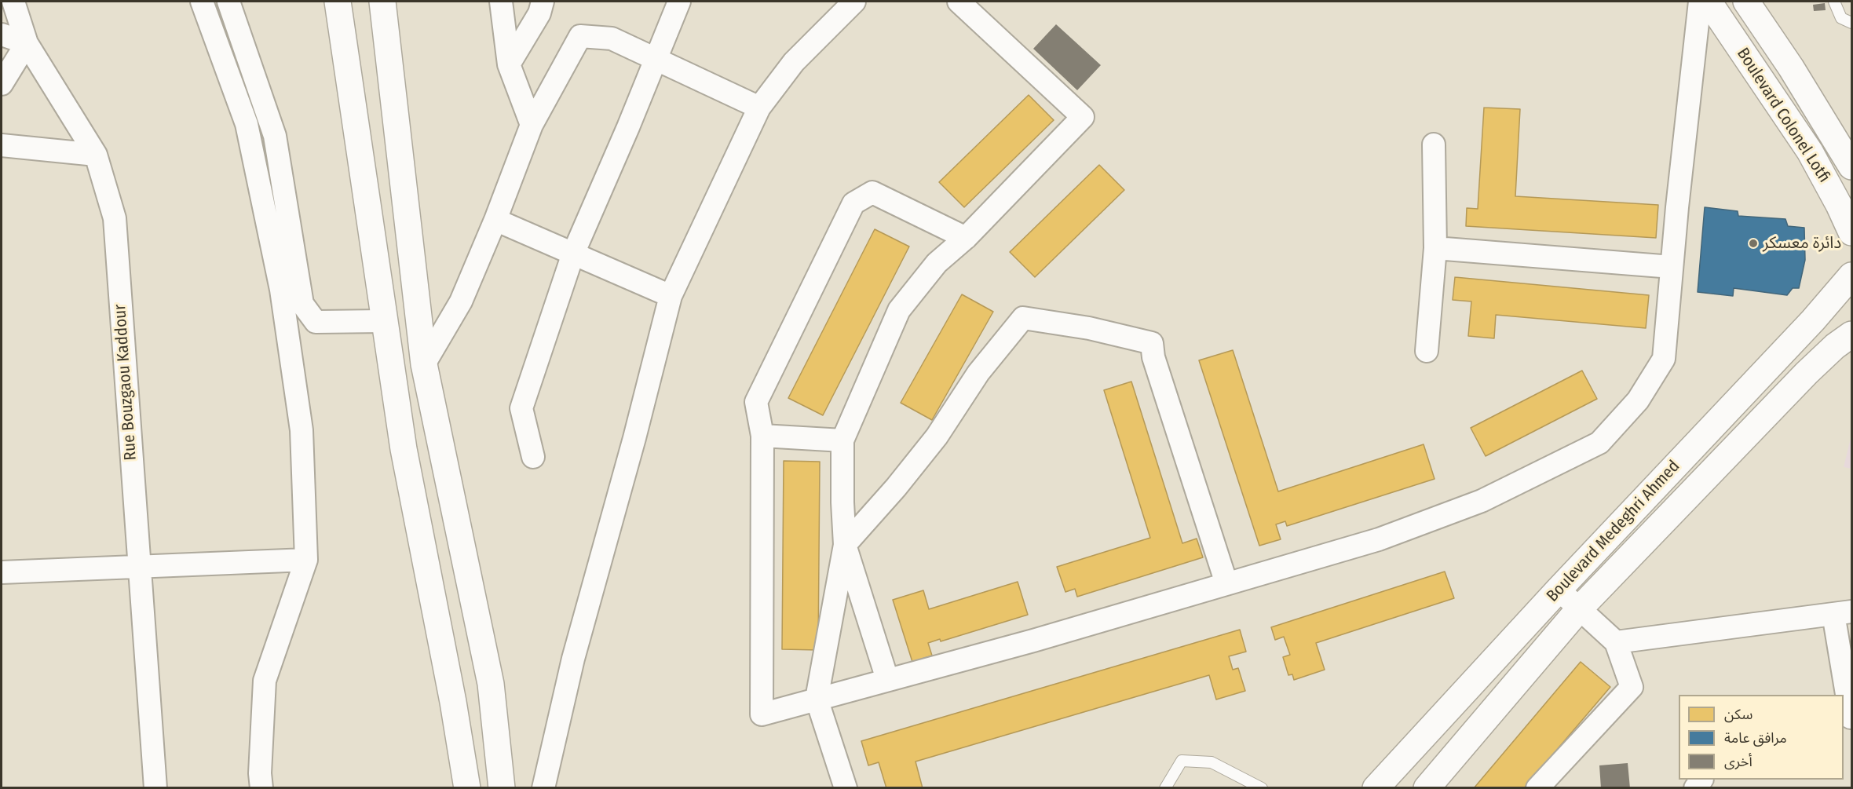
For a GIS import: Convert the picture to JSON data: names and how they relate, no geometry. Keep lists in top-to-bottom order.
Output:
{
  "streets": {
    "main road": ["Boulevard Colonel Lotfi", "Boulevard Medeghri Ahmed"],
    "street": ["Rue Bouzgaou Kaddour"]
  },
  "places": ["دائرة معسكر"],
  "legend": ["سكن", "مرافق عامة", "أخرى"]
}
